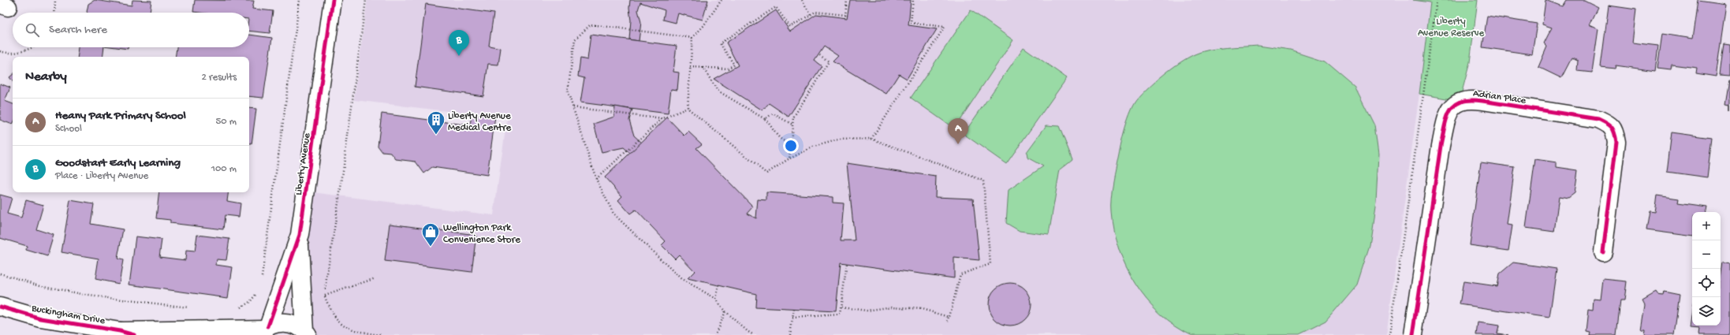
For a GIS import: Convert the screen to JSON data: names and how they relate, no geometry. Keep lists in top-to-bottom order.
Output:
{
  "streets": {
    "street": ["Adrian Place", "Liberty Avenue", "Buckingham Drive"]
  },
  "crossings": [
    ["Liberty Avenue", "Buckingham Drive"]
  ],
  "parks": ["Liberty Avenue Reserve"],
  "places": {
    "building": ["Liberty Avenue Medical Centre"],
    "shop": ["Wellington Park Convenience Store"]
  },
  "page": {
    "search": "Search here",
    "pins": ["B", "A"],
    "heading": ["Nearby", "2 results"],
    "list": [
      {
        "mark": "A",
        "name": "Heany Park Primary School",
        "note": "School",
        "value": "50 m"
      },
      {
        "mark": "B",
        "name": "Goodstart Early Learning",
        "note": "Place · Liberty Avenue",
        "value": "100 m"
      }
    ],
    "map_buttons": ["+", "−"]
  }
}
